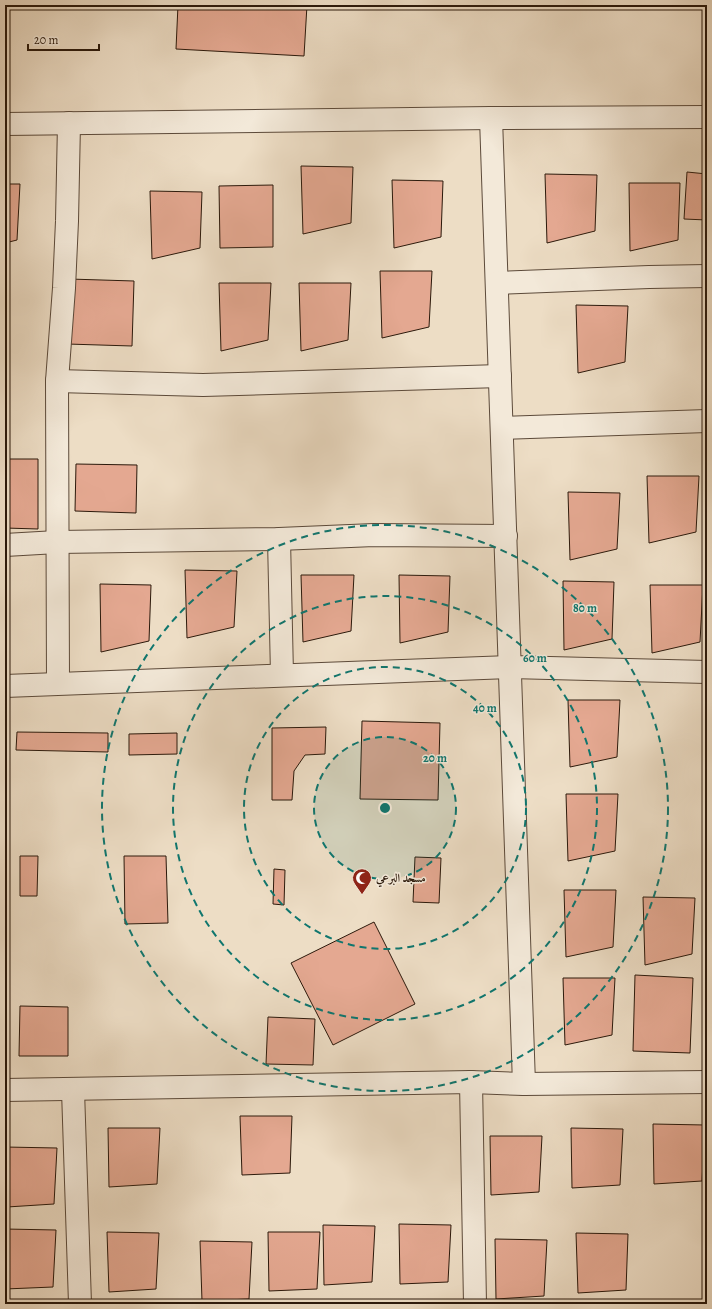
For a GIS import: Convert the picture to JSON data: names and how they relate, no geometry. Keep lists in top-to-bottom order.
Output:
{
  "places": {
    "mosque": ["مسجد البرعي"]
  },
  "scale_bar": "20 m",
  "rings": [
    "80 m",
    "60 m",
    "40 m",
    "20 m"
  ]
}
